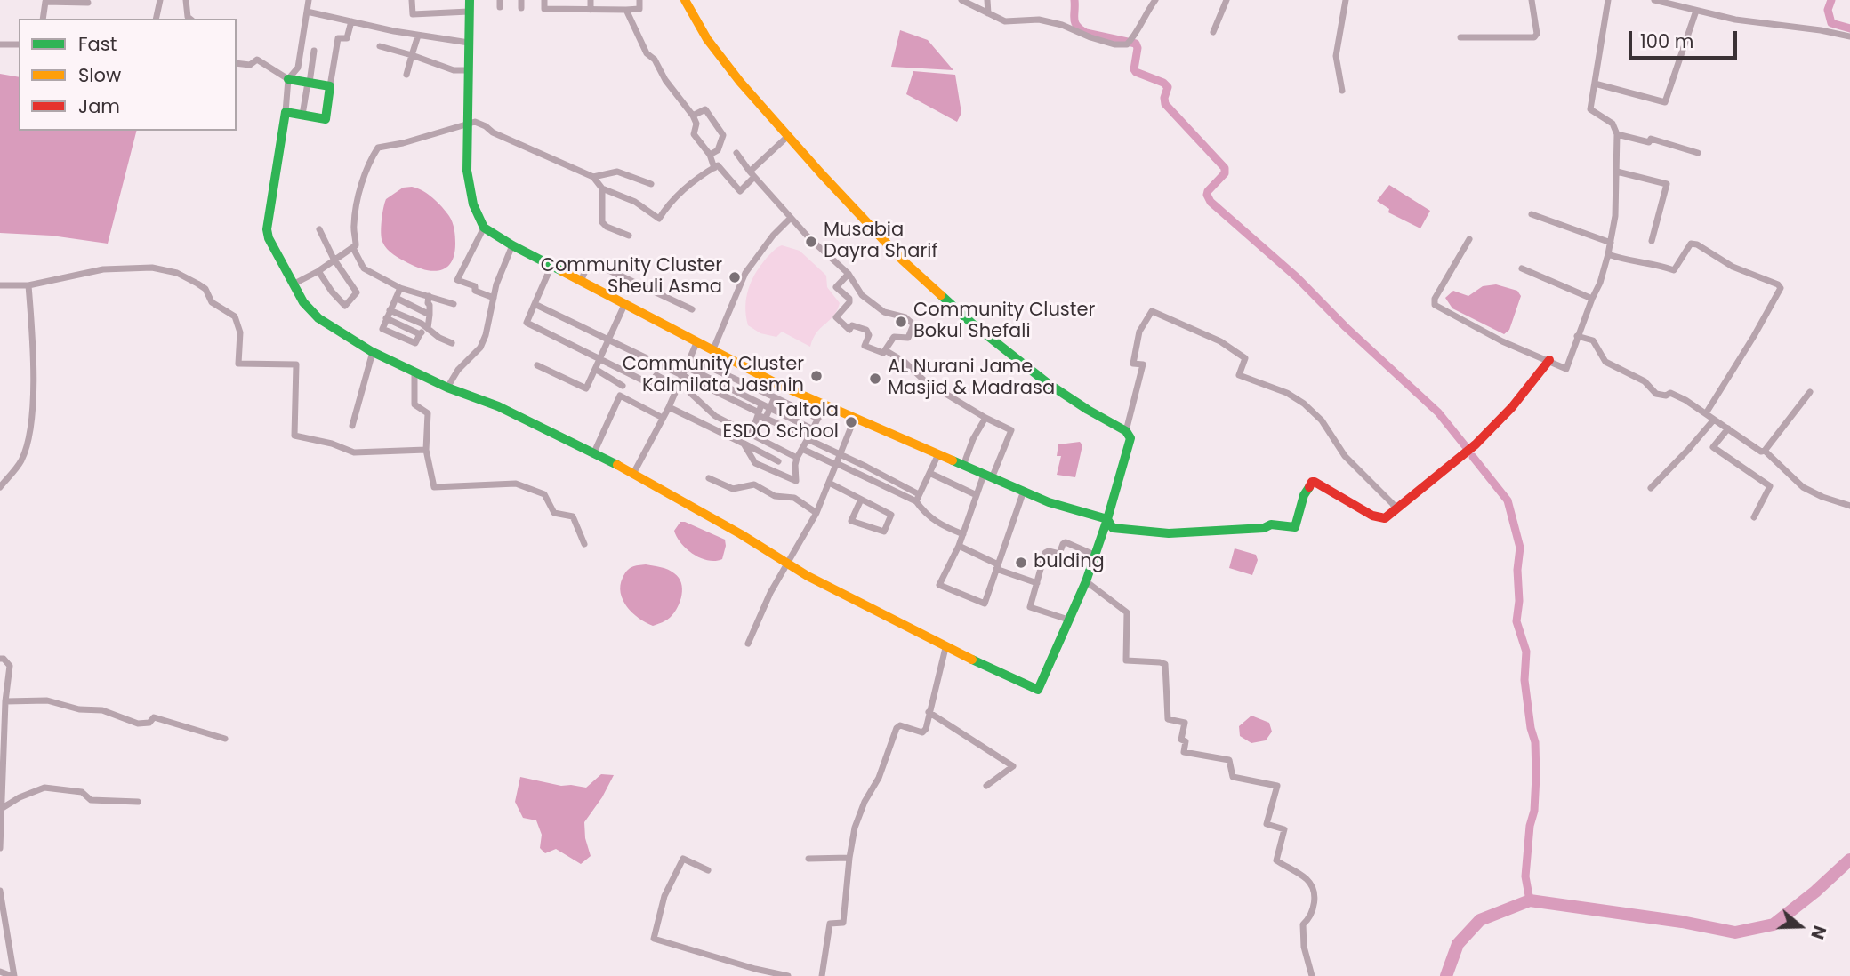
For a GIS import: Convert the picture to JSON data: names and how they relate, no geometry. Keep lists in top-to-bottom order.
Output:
{
  "places": [
    "Musabia Dayra Sharif",
    "Community Cluster Sheuli Asma",
    "Community Cluster Bokul Shefali",
    "Community Cluster Kalmilata Jasmin",
    "AL Nurani Jame Masjid & Madrasa",
    "Taltola ESDO School",
    "bulding"
  ],
  "legend": ["Fast", "Slow", "Jam"],
  "scale_bar": "100 m",
  "north": "right"
}
